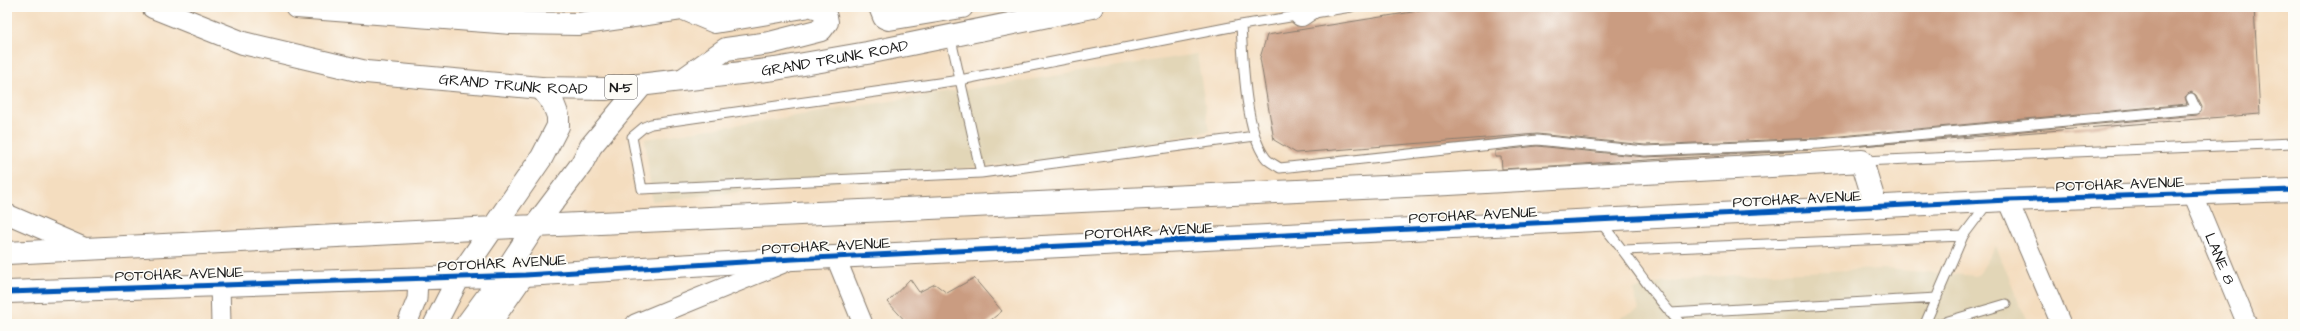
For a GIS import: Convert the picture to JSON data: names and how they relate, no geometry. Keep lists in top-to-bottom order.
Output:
{
  "streets": {
    "main road": ["GRAND TRUNK ROAD", "N-5", "POTOHAR AVENUE"],
    "street": ["LANE 8"]
  },
  "crossings": [
    ["POTOHAR AVENUE", "LANE 8"]
  ]
}
